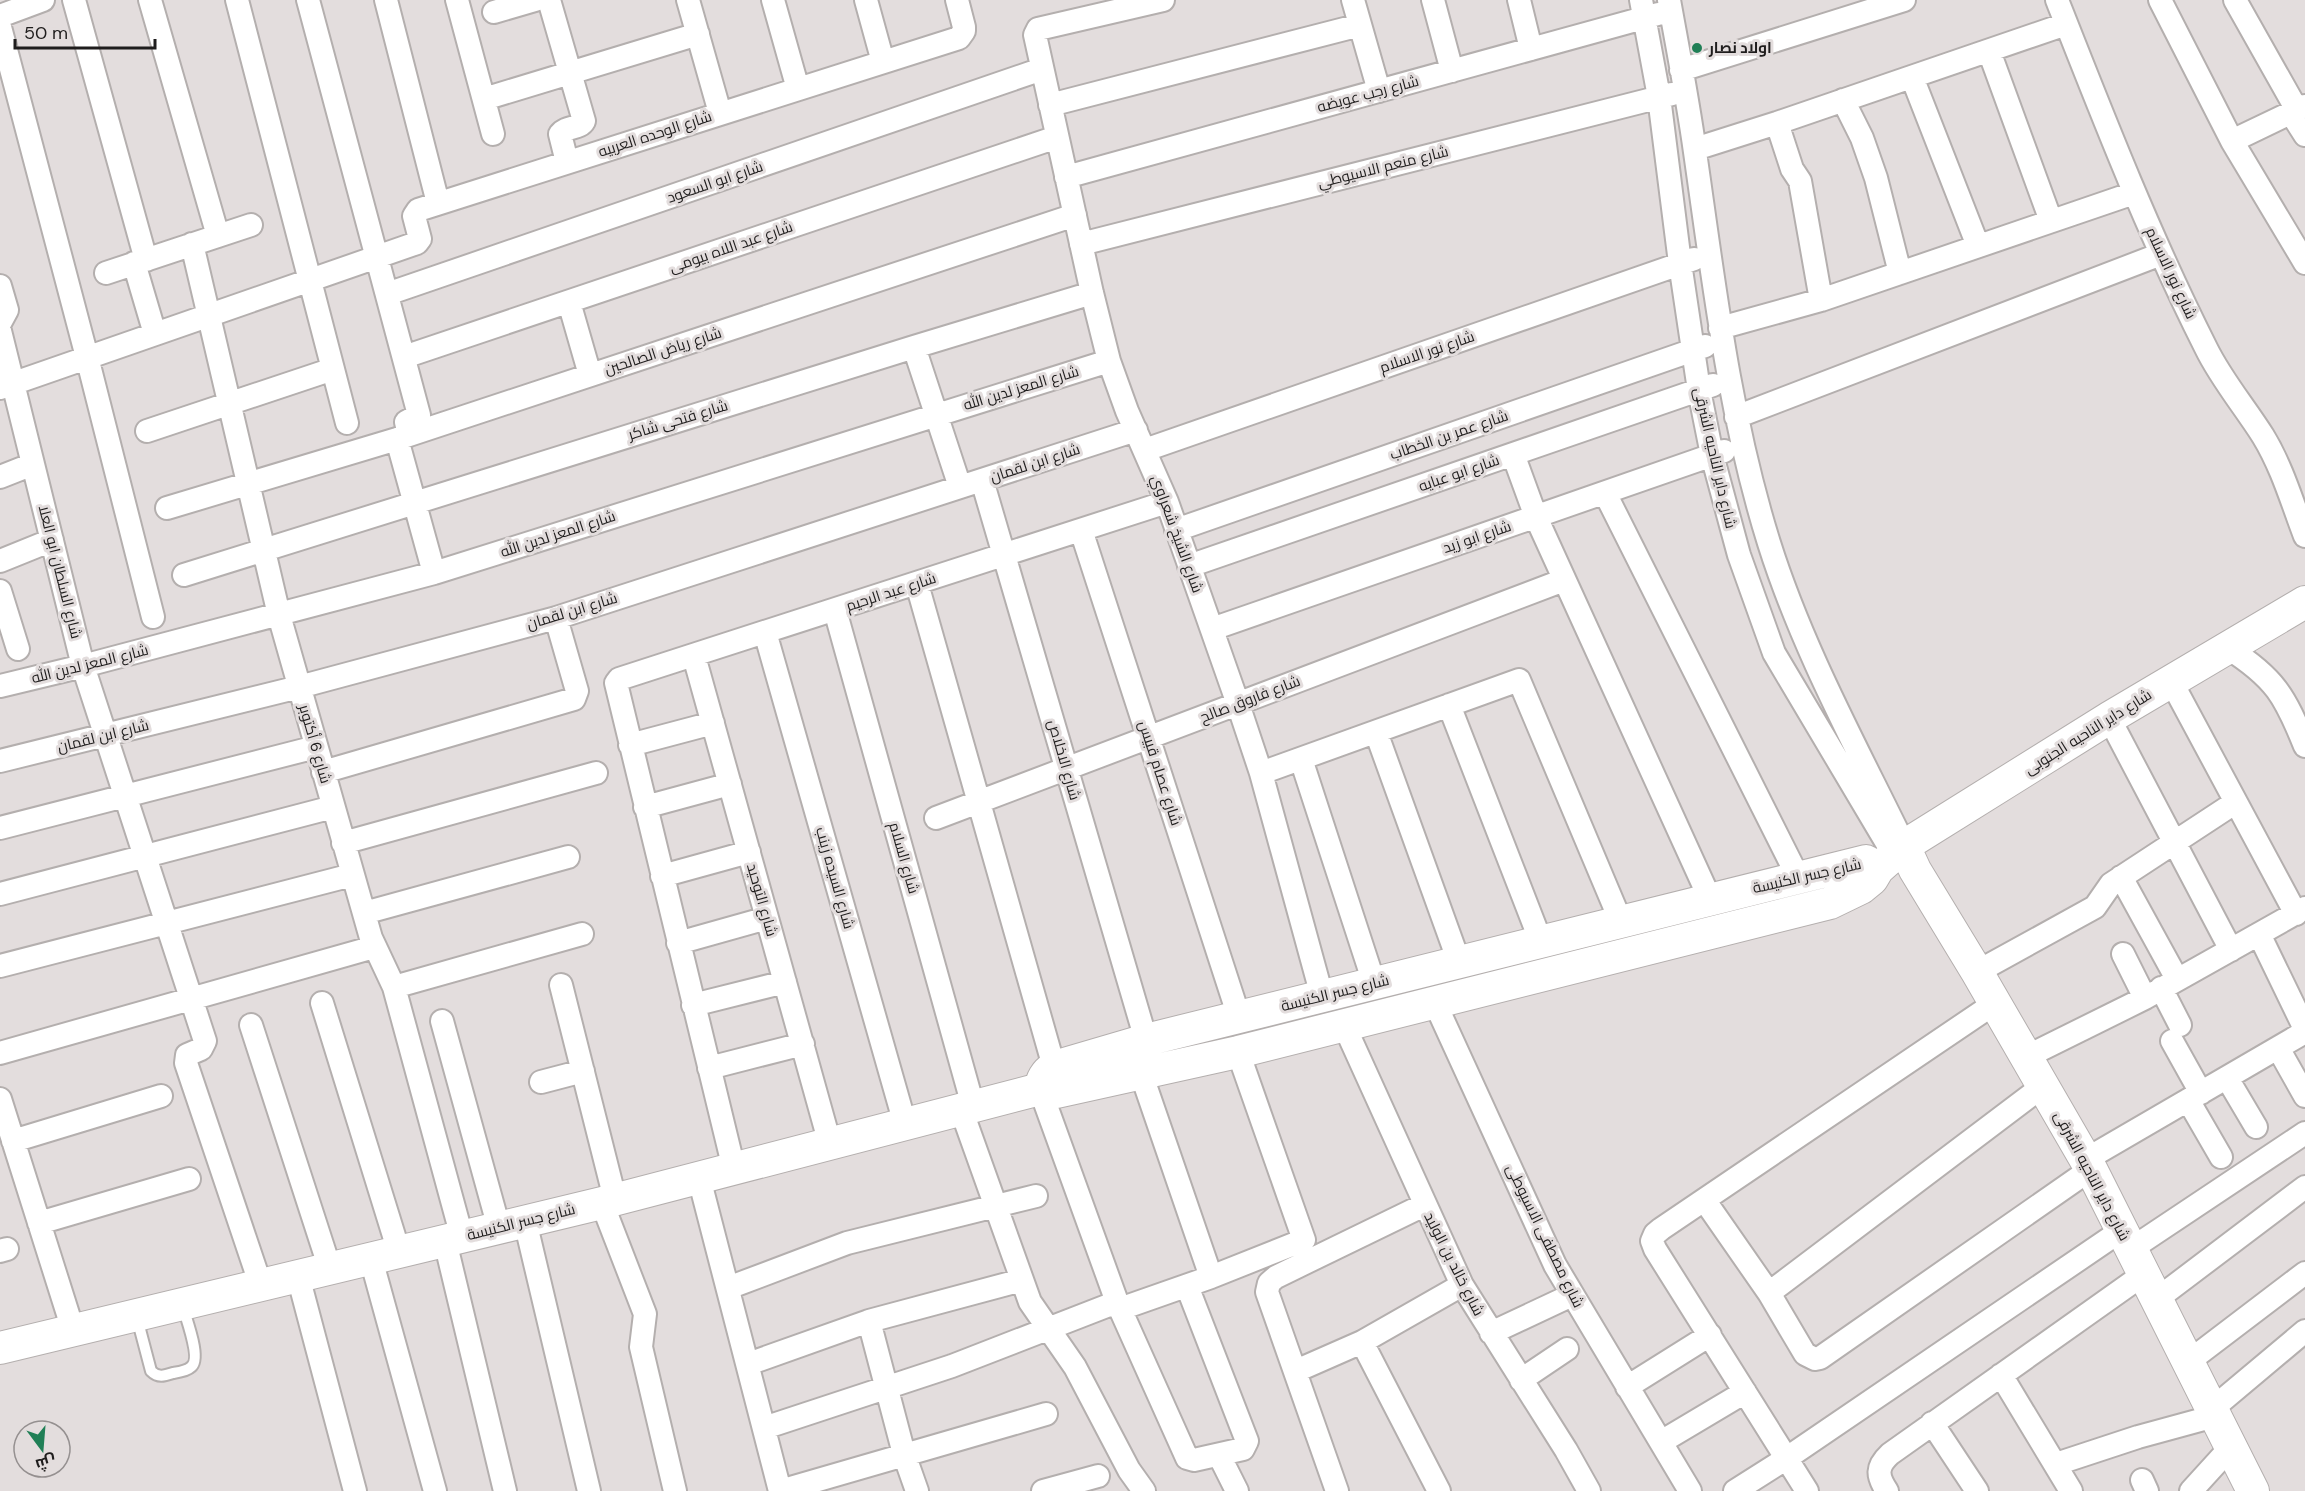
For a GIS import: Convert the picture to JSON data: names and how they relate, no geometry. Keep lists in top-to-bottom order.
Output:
{
  "streets": {
    "main road": ["شارع داير الناحيه الشرقى", "شارع داير الناحيه الجنوبى", "شارع جسر الكنيسة"],
    "street": [
      "شارع رجب عويضه",
      "شارع الوحده العربيه",
      "شارع منعم الاسيوطي",
      "شارع ابو السعود",
      "شارع عبد اللاه بيومى",
      "شارع نور الاسلام",
      "شارع رياض الصالحين",
      "شارع المعز لدين الله",
      "شارع فتحى شاكر",
      "شارع عمر بن الخطاب",
      "شارع ابن لقمان",
      "شارع ابو عبايه",
      "شارع الشيخ شعراوي",
      "شارع ابو زيد",
      "شارع السلطان ابو العلا",
      "شارع عبد الرحيم",
      "شارع فاروق صالح",
      "شارع 6 أكتوبر",
      "شارع الاخلاص",
      "شارع عصام قبيس",
      "شارع السلام",
      "شارع السيده زينب",
      "شارع التوحيد",
      "شارع مصطفى الاسيوطى",
      "شارع خالد بن الوليد"
    ]
  },
  "crossings": [
    ["شارع رجب عويضه", "شارع داير الناحيه الشرقى"],
    ["شارع رجب عويضه", "شارع الشيخ شعراوي"],
    ["شارع منعم الاسيوطي", "شارع داير الناحيه الشرقى"],
    ["شارع منعم الاسيوطي", "شارع الشيخ شعراوي"],
    ["شارع ابو السعود", "شارع الشيخ شعراوي"],
    ["شارع عبد اللاه بيومى", "شارع الشيخ شعراوي"],
    ["شارع نور الاسلام", "شارع عمر بن الخطاب"],
    ["شارع نور الاسلام", "شارع داير الناحيه الشرقى"],
    ["شارع نور الاسلام", "شارع ابن لقمان"],
    ["شارع نور الاسلام", "شارع الشيخ شعراوي"],
    ["شارع رياض الصالحين", "شارع الشيخ شعراوي"],
    ["شارع رياض الصالحين", "شارع 6 أكتوبر"],
    ["شارع المعز لدين الله", "شارع الشيخ شعراوي"],
    ["شارع المعز لدين الله", "شارع السلطان ابو العلا"],
    ["شارع المعز لدين الله", "شارع 6 أكتوبر"],
    ["شارع فتحى شاكر", "شارع الشيخ شعراوي"],
    ["شارع فتحى شاكر", "شارع 6 أكتوبر"],
    ["شارع عمر بن الخطاب", "شارع داير الناحيه الشرقى"],
    ["شارع عمر بن الخطاب", "شارع الشيخ شعراوي"],
    ["شارع داير الناحيه الشرقى", "شارع ابو عبايه"],
    ["شارع داير الناحيه الشرقى", "شارع ابو زيد"],
    ["شارع داير الناحيه الشرقى", "شارع داير الناحيه الجنوبى"],
    ["شارع داير الناحيه الشرقى", "شارع جسر الكنيسة"],
    ["شارع ابن لقمان", "شارع الشيخ شعراوي"],
    ["شارع ابن لقمان", "شارع السلطان ابو العلا"],
    ["شارع ابن لقمان", "شارع 6 أكتوبر"],
    ["شارع ابن لقمان", "شارع الاخلاص"],
    ["شارع ابو عبايه", "شارع الشيخ شعراوي"],
    ["شارع الشيخ شعراوي", "شارع ابو زيد"],
    ["شارع الشيخ شعراوي", "شارع عبد الرحيم"],
    ["شارع الشيخ شعراوي", "شارع فاروق صالح"],
    ["شارع الشيخ شعراوي", "شارع جسر الكنيسة"],
    ["شارع السلطان ابو العلا", "شارع جسر الكنيسة"],
    ["شارع عبد الرحيم", "شارع الاخلاص"],
    ["شارع عبد الرحيم", "شارع عصام قبيس"],
    ["شارع عبد الرحيم", "شارع السلام"],
    ["شارع عبد الرحيم", "شارع السيده زينب"],
    ["شارع عبد الرحيم", "شارع التوحيد"],
    ["شارع فاروق صالح", "شارع الاخلاص"],
    ["شارع فاروق صالح", "شارع عصام قبيس"],
    ["شارع داير الناحيه الجنوبى", "شارع جسر الكنيسة"],
    ["شارع 6 أكتوبر", "شارع جسر الكنيسة"],
    ["شارع الاخلاص", "شارع جسر الكنيسة"],
    ["شارع عصام قبيس", "شارع جسر الكنيسة"],
    ["شارع السلام", "شارع جسر الكنيسة"],
    ["شارع جسر الكنيسة", "شارع السيده زينب"],
    ["شارع جسر الكنيسة", "شارع التوحيد"],
    ["شارع جسر الكنيسة", "شارع مصطفى الاسيوطى"],
    ["شارع جسر الكنيسة", "شارع خالد بن الوليد"]
  ],
  "places": ["اولاد نصار"],
  "scale_bar": "50 m",
  "north": "bottom"
}
